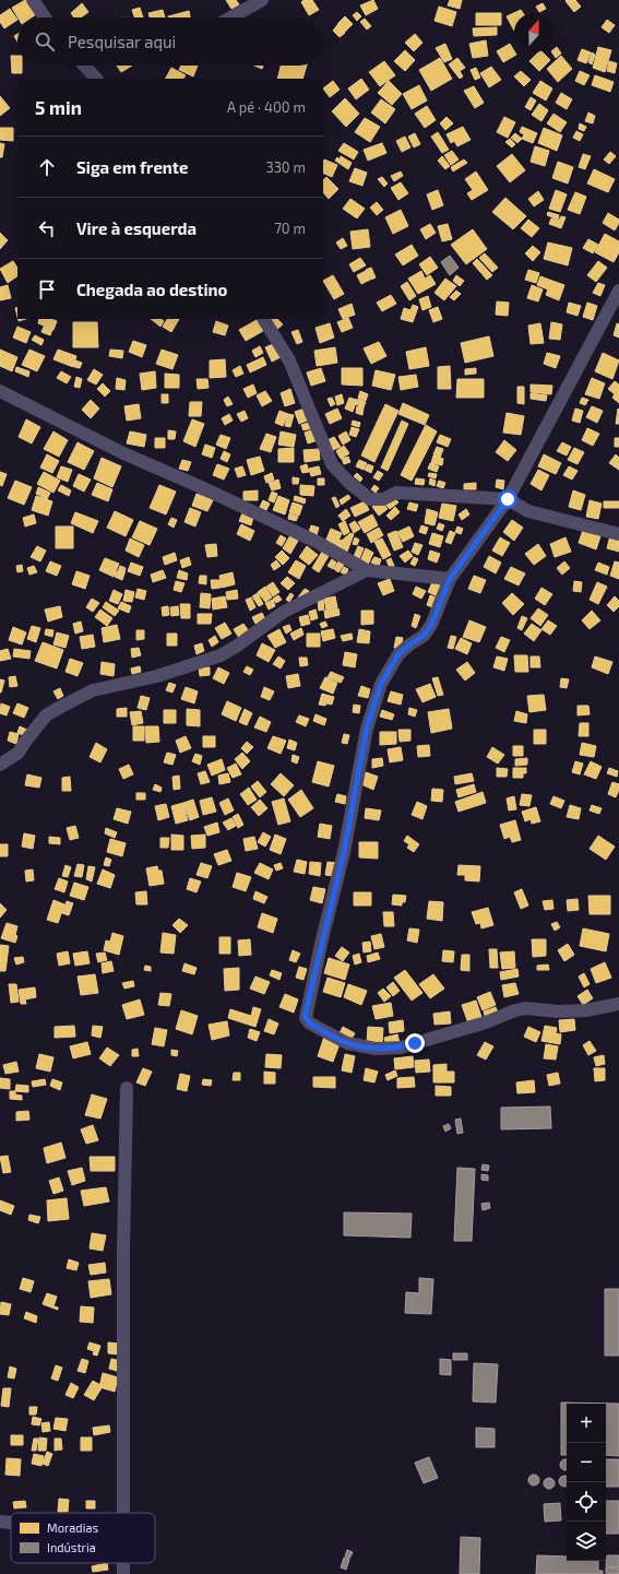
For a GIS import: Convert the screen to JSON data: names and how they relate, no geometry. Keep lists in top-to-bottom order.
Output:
{
  "legend": ["Moradias", "Indústria"],
  "north": "top",
  "page": {
    "search": "Pesquisar aqui",
    "heading": ["5 min", "A pé · 400 m"],
    "list": [
      ["Siga em frente", "330 m"],
      ["Vire à esquerda", "70 m"],
      "Chegada ao destino"
    ],
    "map_buttons": ["+", "−"]
  }
}
